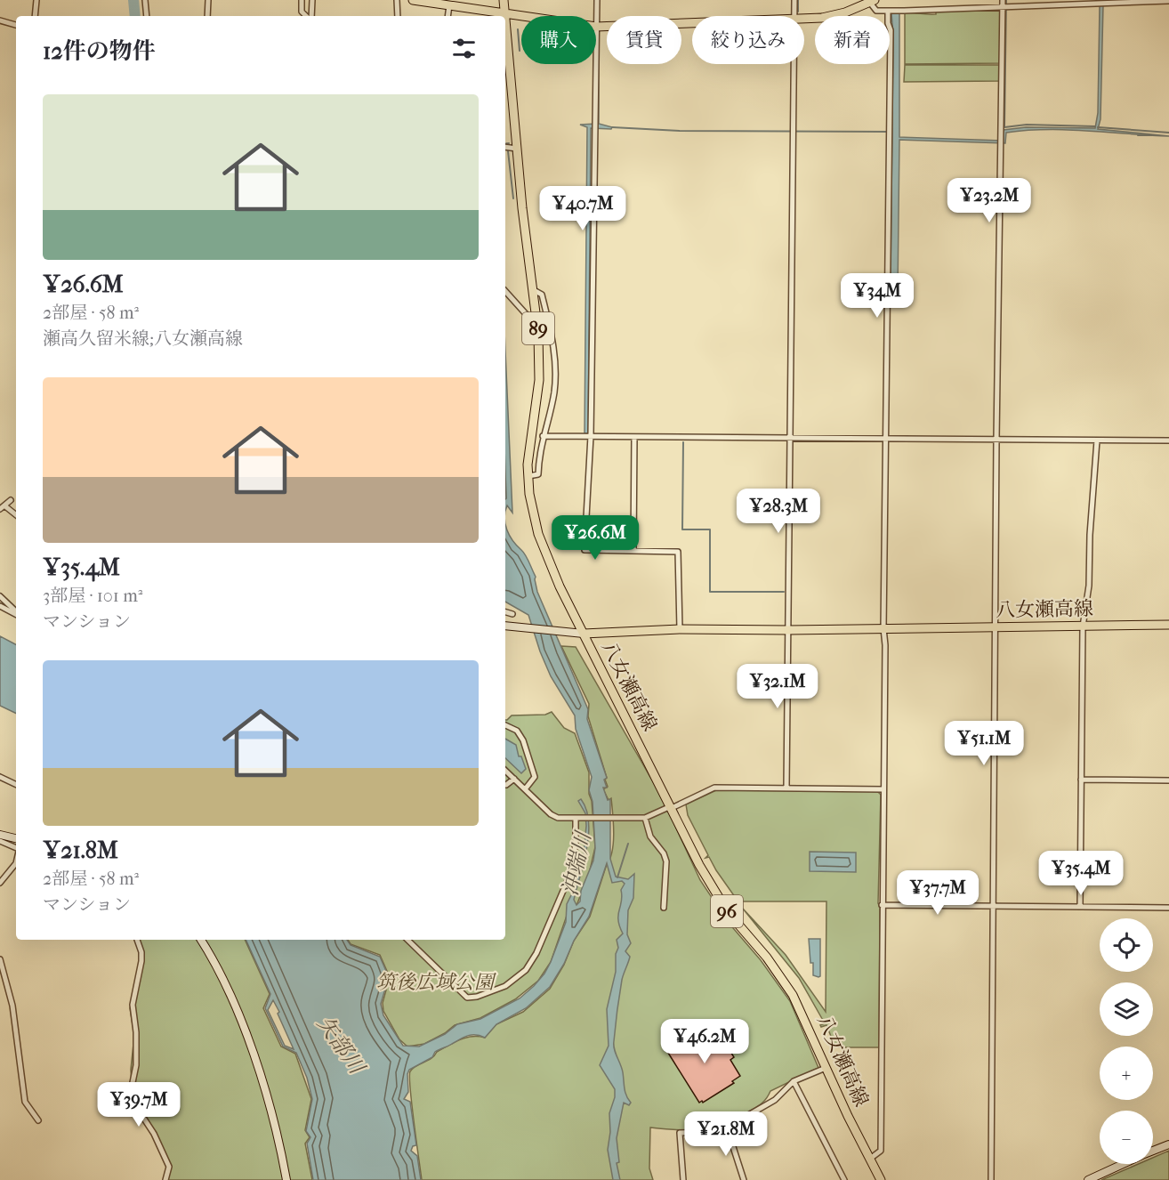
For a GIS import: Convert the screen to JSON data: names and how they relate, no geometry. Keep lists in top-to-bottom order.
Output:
{
  "streets": {
    "main road": ["89", "八女瀬高線", "96"]
  },
  "crossings": [
    ["89", "八女瀬高線"]
  ],
  "water": ["沖端川", "矢部川"],
  "parks": ["筑後広域公園"],
  "page": {
    "chip": [
      "購入",
      "賃貸",
      "絞り込み",
      "新着"
    ],
    "heading": "12件の物件",
    "list": [
      {
        "name": "¥26.6M",
        "note": "2部屋 · 58 m² · 瀬高久留米線;八女瀬高線"
      },
      {
        "name": "¥35.4M",
        "note": "3部屋 · 101 m² · マンション"
      },
      {
        "name": "¥21.8M",
        "note": "2部屋 · 58 m² · マンション"
      }
    ],
    "price": [
      "¥23.2M",
      "¥40.7M",
      "¥34M",
      "¥28.3M",
      "¥26.6M",
      "¥32.1M",
      "¥51.1M",
      "¥35.4M",
      "¥37.7M",
      "¥46.2M",
      "¥39.7M",
      "¥21.8M"
    ],
    "map_buttons": ["+", "−"]
  }
}
